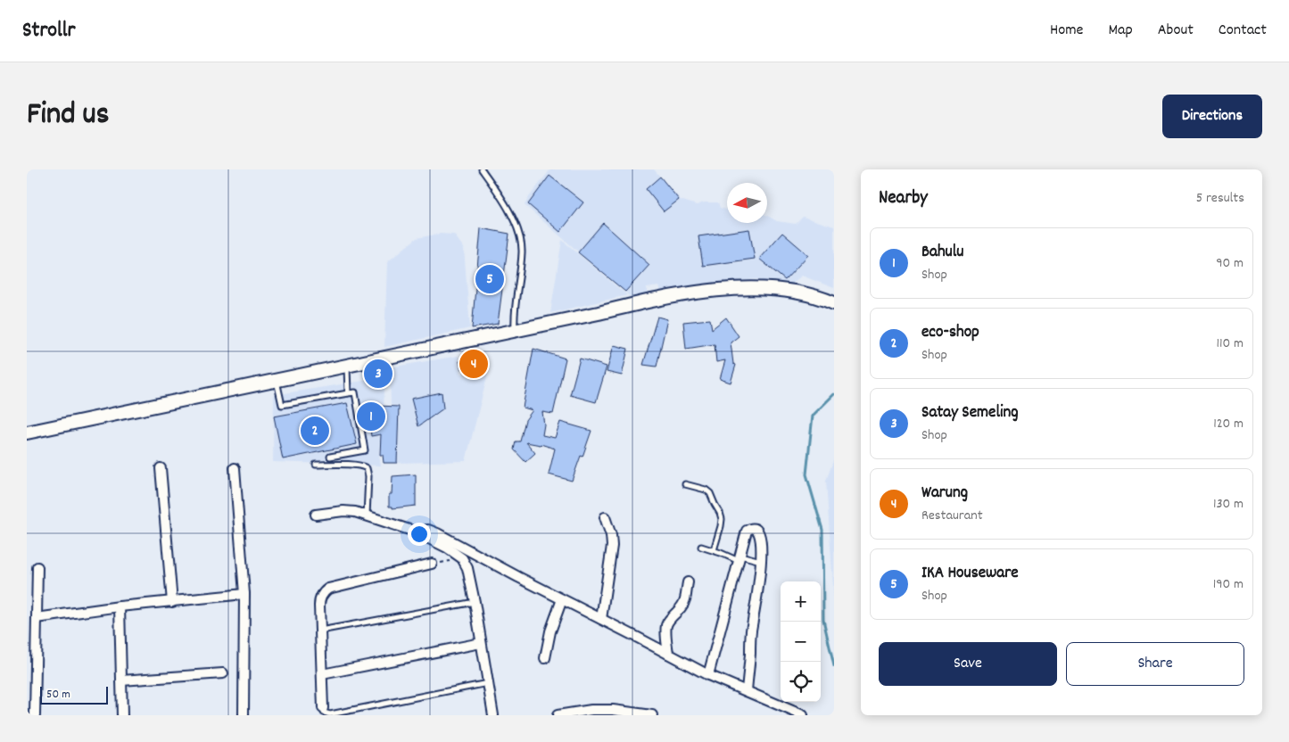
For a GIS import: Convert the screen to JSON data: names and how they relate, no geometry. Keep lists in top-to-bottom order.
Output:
{
  "scale_bar": "50 m",
  "north": "left",
  "page": {
    "header": "Strollr",
    "nav": [
      "Home",
      "Map",
      "About",
      "Contact"
    ],
    "title": "Find us",
    "buttons": [
      "Directions",
      ["Save", "Share"]
    ],
    "heading": ["Nearby", "5 results"],
    "list": [
      {
        "mark": "1",
        "name": "Bahulu",
        "note": "Shop",
        "value": "90 m"
      },
      {
        "mark": "2",
        "name": "eco-shop",
        "note": "Shop",
        "value": "110 m"
      },
      {
        "mark": "3",
        "name": "Satay Semeling",
        "note": "Shop",
        "value": "120 m"
      },
      {
        "mark": "4",
        "name": "Warung",
        "note": "Restaurant",
        "value": "130 m"
      },
      {
        "mark": "5",
        "name": "IKA Houseware",
        "note": "Shop",
        "value": "190 m"
      }
    ],
    "pins": [
      "5",
      "4",
      "3",
      "1",
      "2"
    ],
    "map_buttons": ["+", "−"],
    "scale": "50 m"
  }
}
